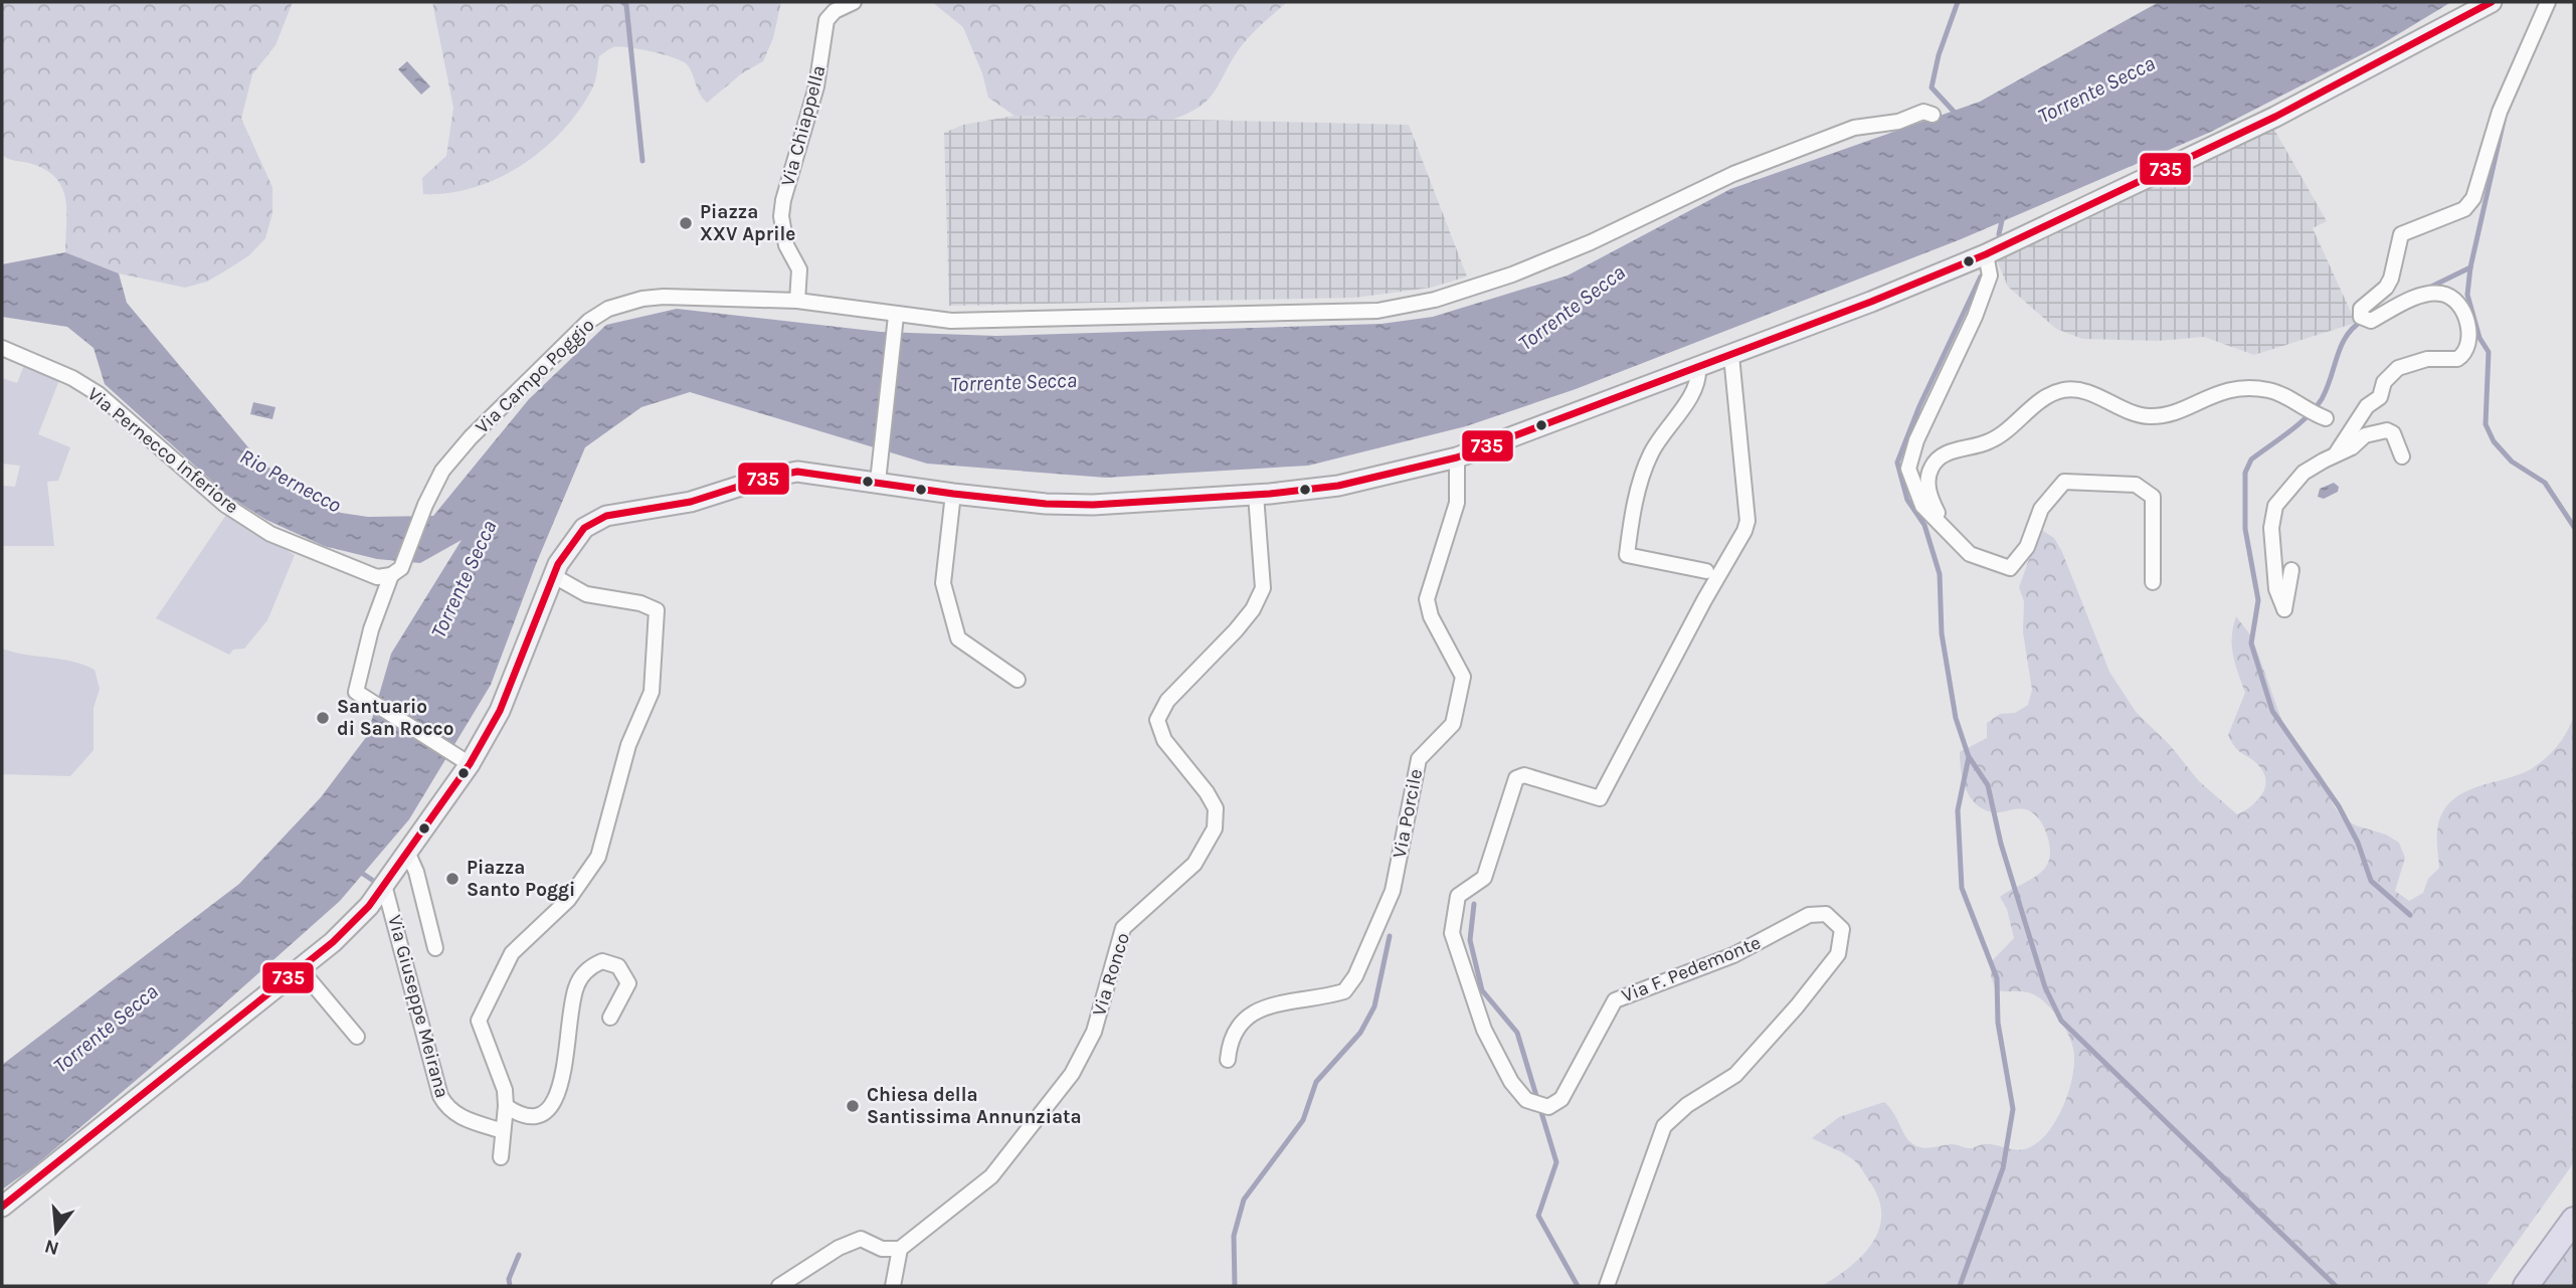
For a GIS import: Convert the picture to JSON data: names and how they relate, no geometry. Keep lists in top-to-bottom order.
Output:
{
  "streets": {
    "street": [
      "Via Chiappella",
      "Via Campo Poggio",
      "Via Pernecco Inferiore",
      "Via Porcile",
      "Via F. Pedemonte",
      "Via Ronco",
      "Via Giuseppe Meirana"
    ]
  },
  "crossings": [
    ["Via Chiappella", "Via Campo Poggio"],
    ["Via Campo Poggio", "Via Pernecco Inferiore"]
  ],
  "water": ["Torrente Secca", "Rio Pernecco"],
  "places": [
    "Piazza XXV Aprile",
    "Santuario di San Rocco",
    "Piazza Santo Poggi",
    "Chiesa della Santissima Annunziata"
  ],
  "lines": ["transit line 735"],
  "north": "bottom"
}
